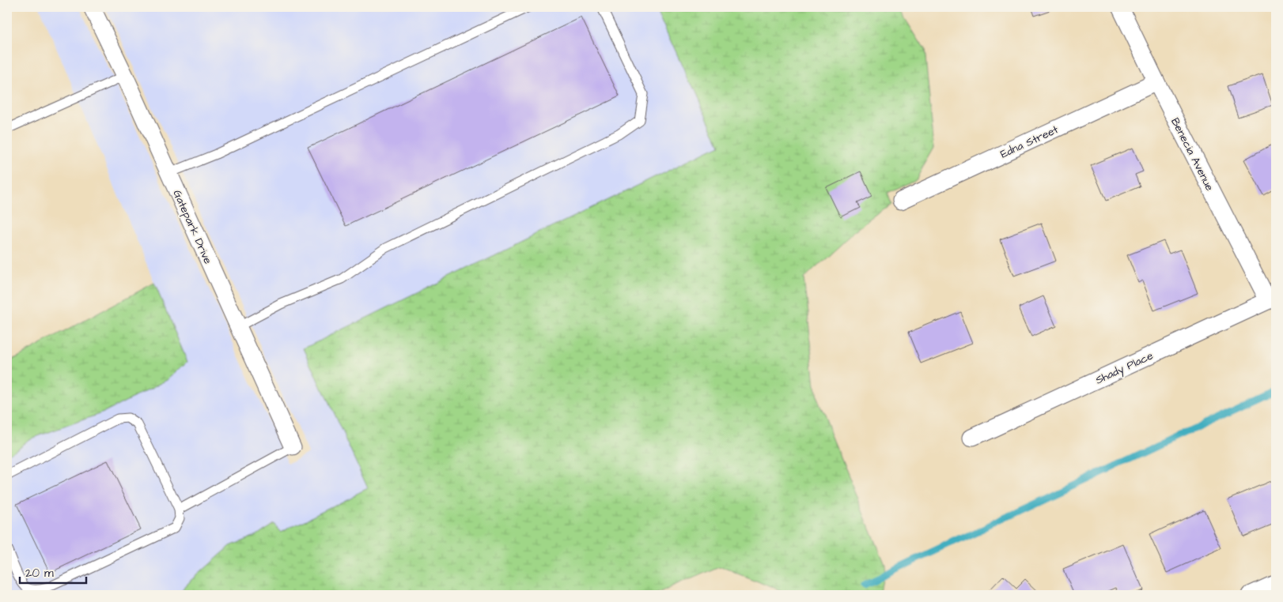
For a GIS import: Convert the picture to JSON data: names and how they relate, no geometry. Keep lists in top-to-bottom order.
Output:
{
  "streets": {
    "street": [
      "Edna Street",
      "Benecia Avenue",
      "Gatepark Drive",
      "Shady Place"
    ]
  },
  "crossings": [
    ["Edna Street", "Benecia Avenue"],
    ["Benecia Avenue", "Shady Place"]
  ],
  "scale_bar": "20 m"
}
